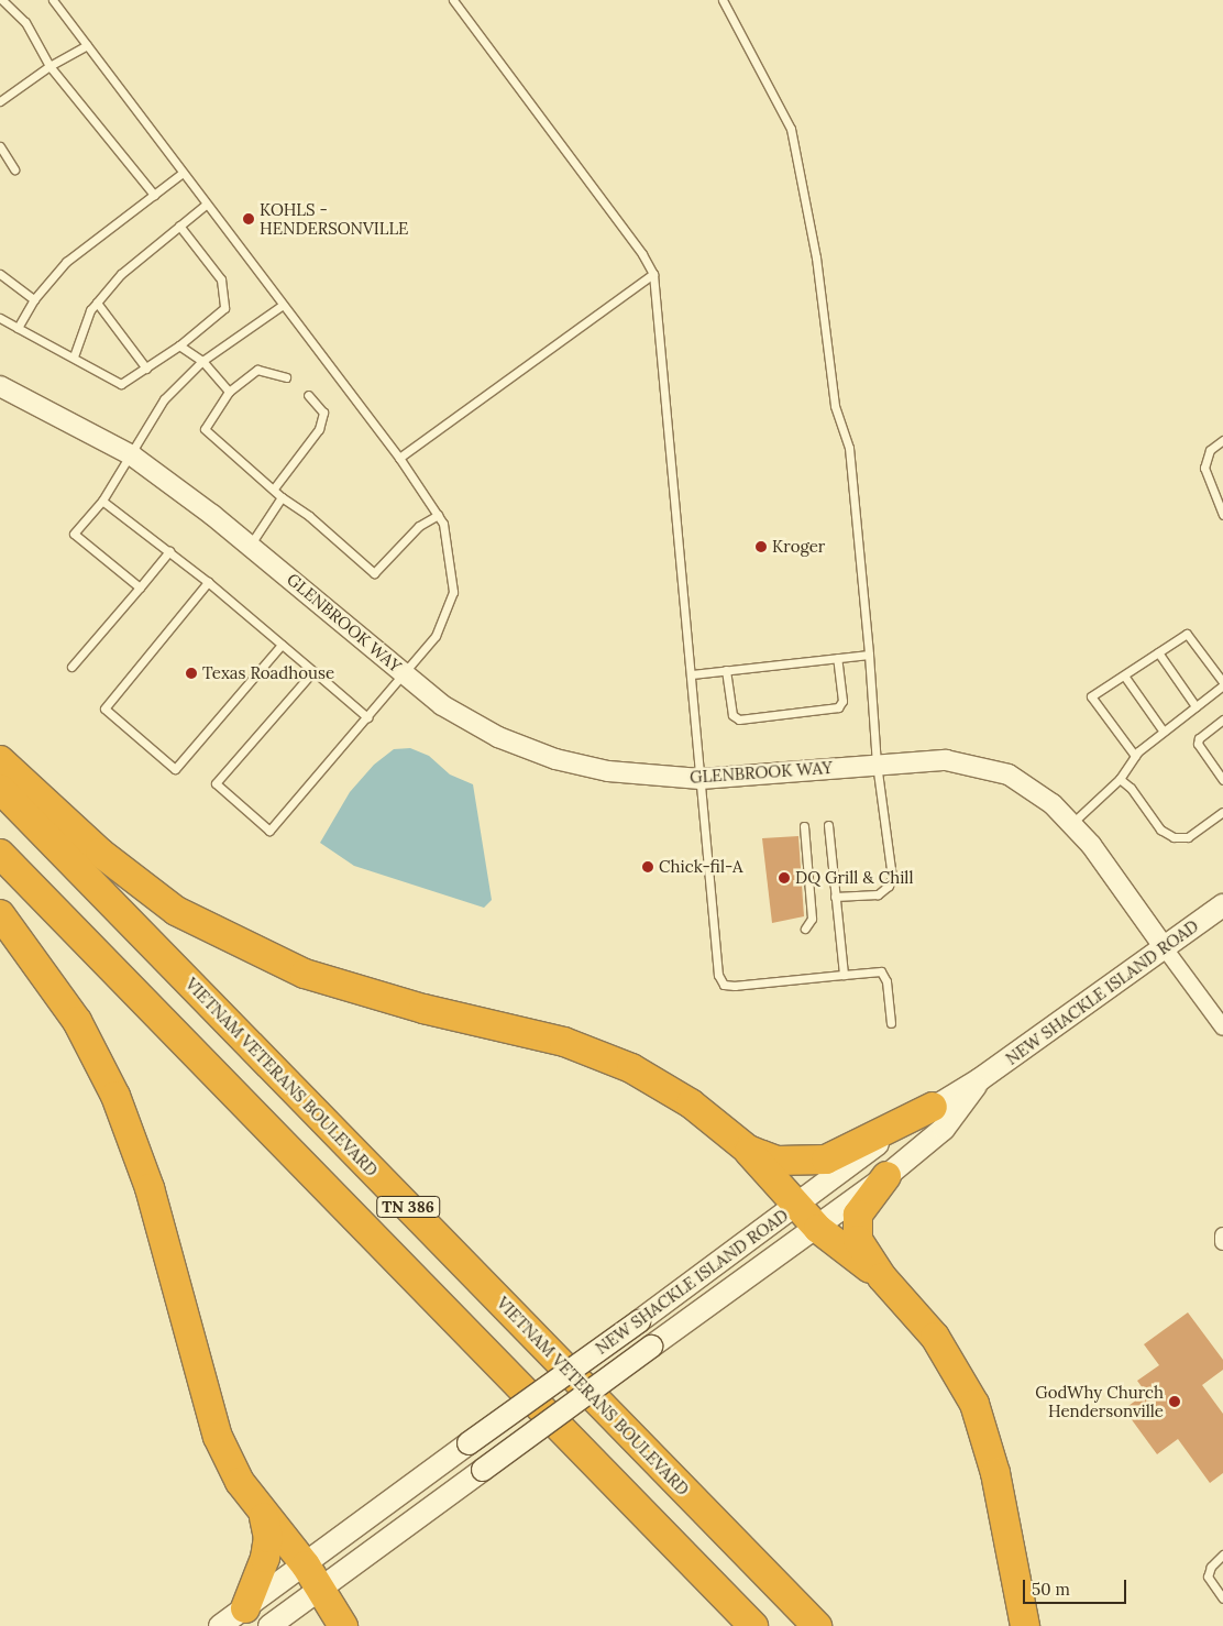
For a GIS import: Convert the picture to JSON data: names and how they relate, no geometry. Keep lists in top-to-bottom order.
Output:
{
  "streets": {
    "highway": ["VIETNAM VETERANS BOULEVARD", "TN 386"],
    "main road": ["NEW SHACKLE ISLAND ROAD"],
    "street": ["GLENBROOK WAY"]
  },
  "crossings": [
    ["GLENBROOK WAY", "NEW SHACKLE ISLAND ROAD"]
  ],
  "places": [
    "KOHLS - HENDERSONVILLE",
    "Kroger",
    "Texas Roadhouse",
    "Chick-fil-A",
    "DQ Grill & Chill",
    "GodWhy Church Hendersonville"
  ],
  "scale_bar": "50 m"
}
